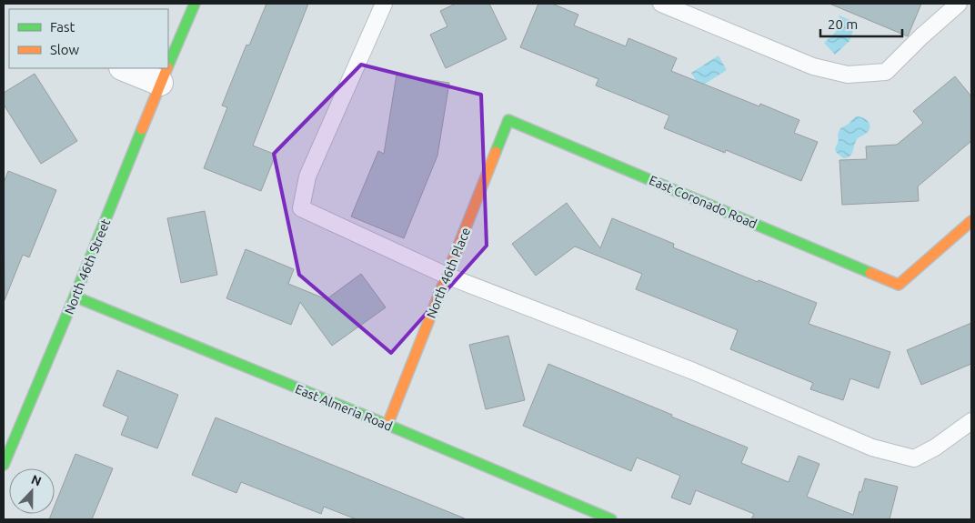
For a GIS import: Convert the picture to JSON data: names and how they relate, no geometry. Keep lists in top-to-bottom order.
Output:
{
  "streets": {
    "street": [
      "East Coronado Road",
      "North 46th Street",
      "North 46th Place",
      "East Almeria Road"
    ]
  },
  "crossings": [
    ["East Coronado Road", "North 46th Place"],
    ["North 46th Street", "East Almeria Road"],
    ["North 46th Place", "East Almeria Road"]
  ],
  "legend": ["Fast", "Slow"],
  "scale_bar": "20 m",
  "north": "top"
}
